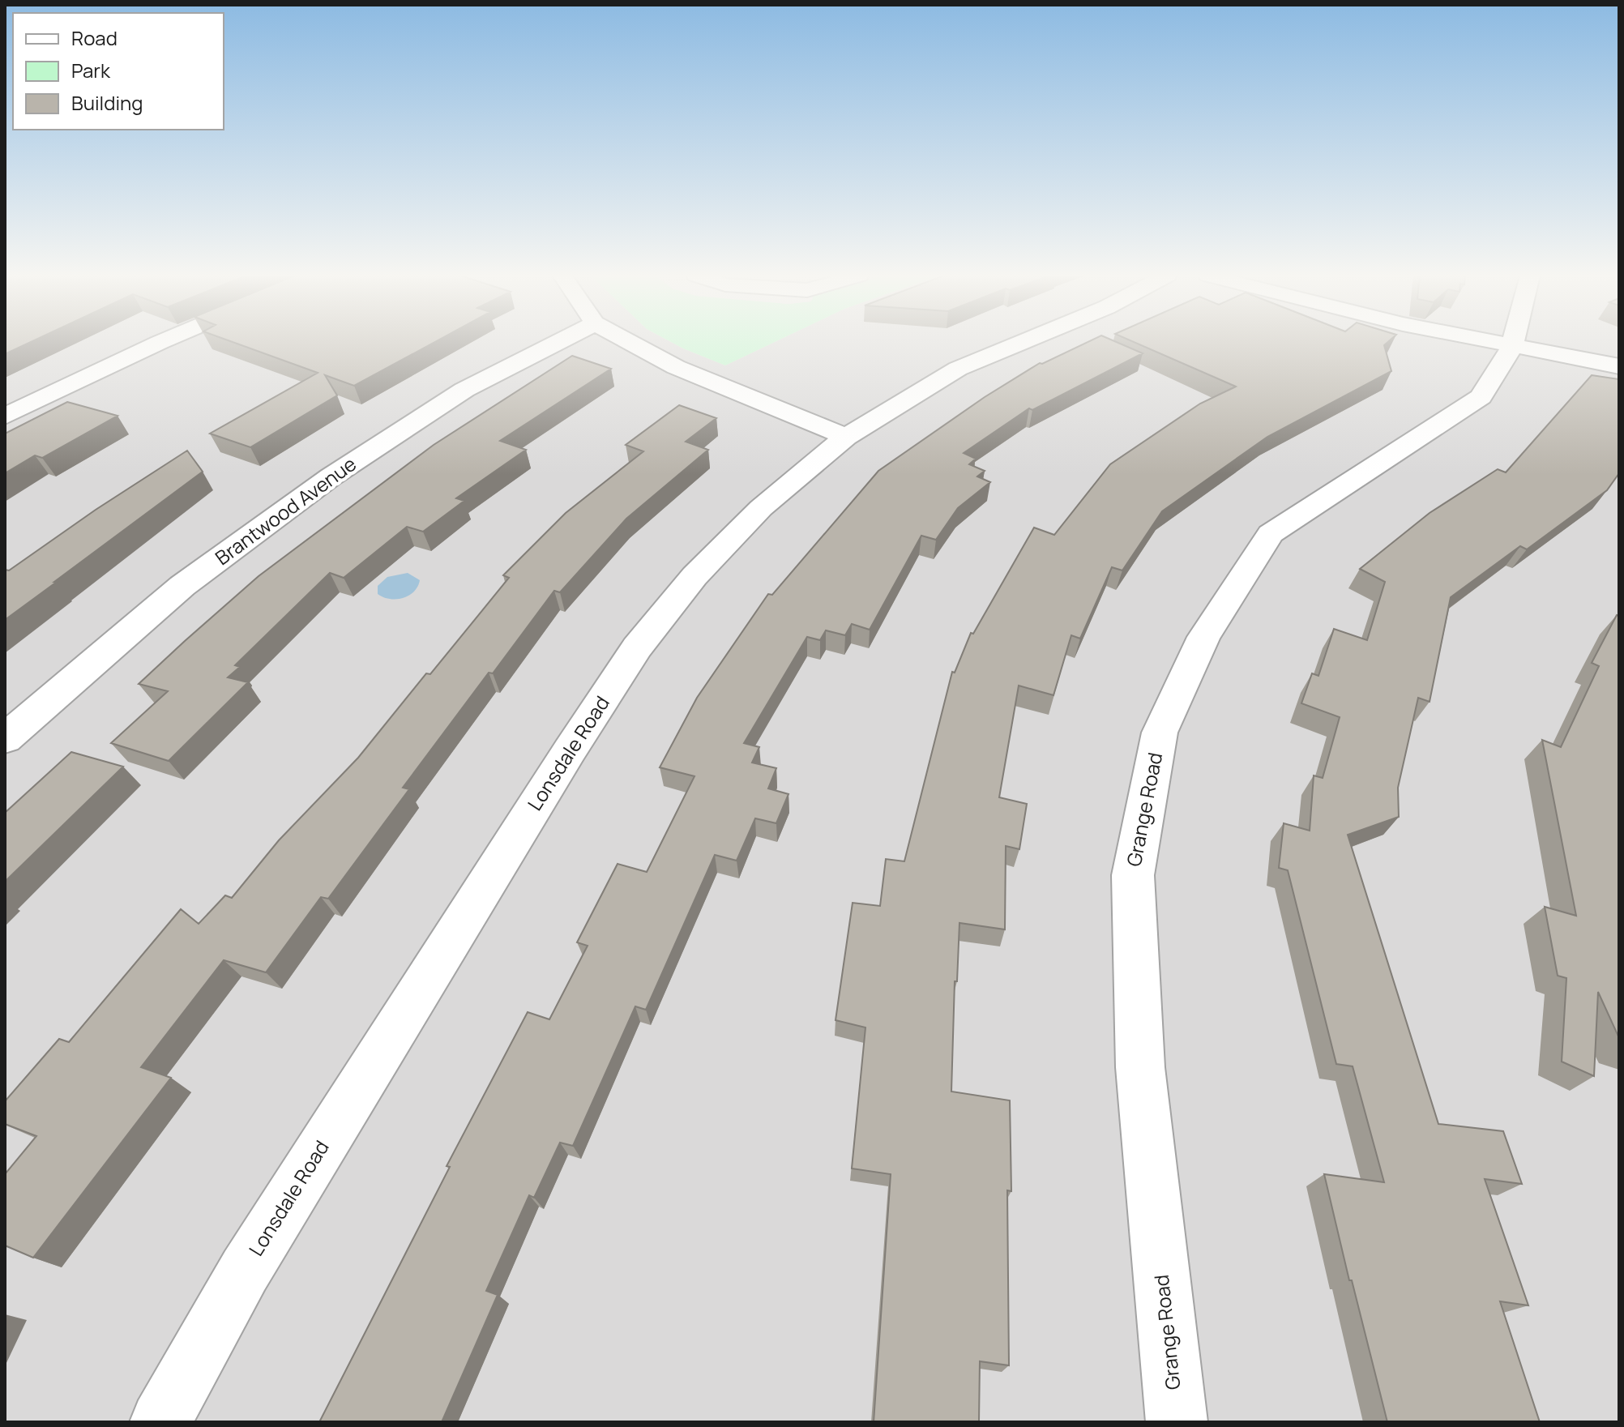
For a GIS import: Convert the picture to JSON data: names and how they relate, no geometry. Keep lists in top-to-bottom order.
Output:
{
  "streets": {
    "street": ["Brantwood Avenue", "Lonsdale Road", "Grange Road"]
  },
  "legend": ["Road", "Park", "Building"]
}
